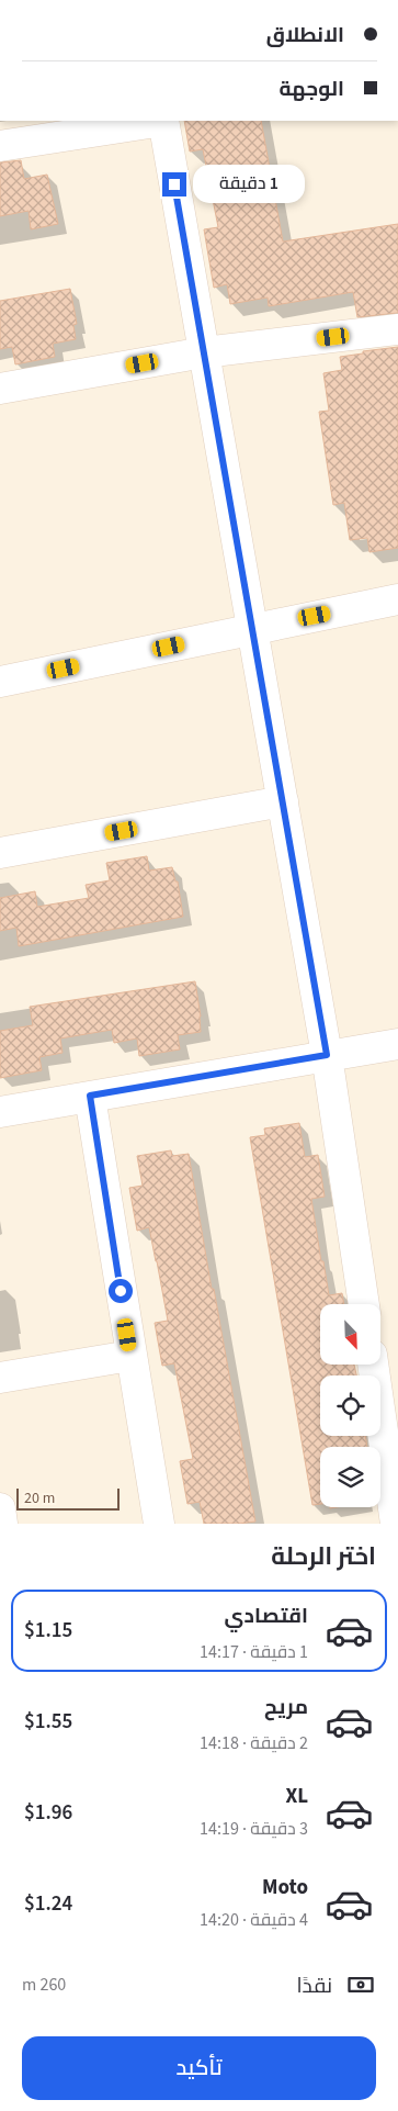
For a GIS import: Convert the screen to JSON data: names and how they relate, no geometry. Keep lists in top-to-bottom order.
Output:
{
  "scale_bar": "20 m",
  "north": "bottom right",
  "page": {
    "banner": ["الانطلاق", "الوجهة"],
    "bubble": "1 دقيقة",
    "scale": "20 m",
    "heading": "اختر الرحلة",
    "list": [
      {
        "name": "اقتصادي",
        "note": "1 دقيقة · 14:17",
        "value": "$1.15"
      },
      {
        "name": "مريح",
        "note": "2 دقيقة · 14:18",
        "value": "$1.55"
      },
      {
        "name": "XL",
        "note": "3 دقيقة · 14:19",
        "value": "$1.96"
      },
      {
        "name": "Moto",
        "note": "4 دقيقة · 14:20",
        "value": "$1.24"
      }
    ],
    "pay": ["نقدًا", "260 m"],
    "buttons": "تأكيد"
  }
}
